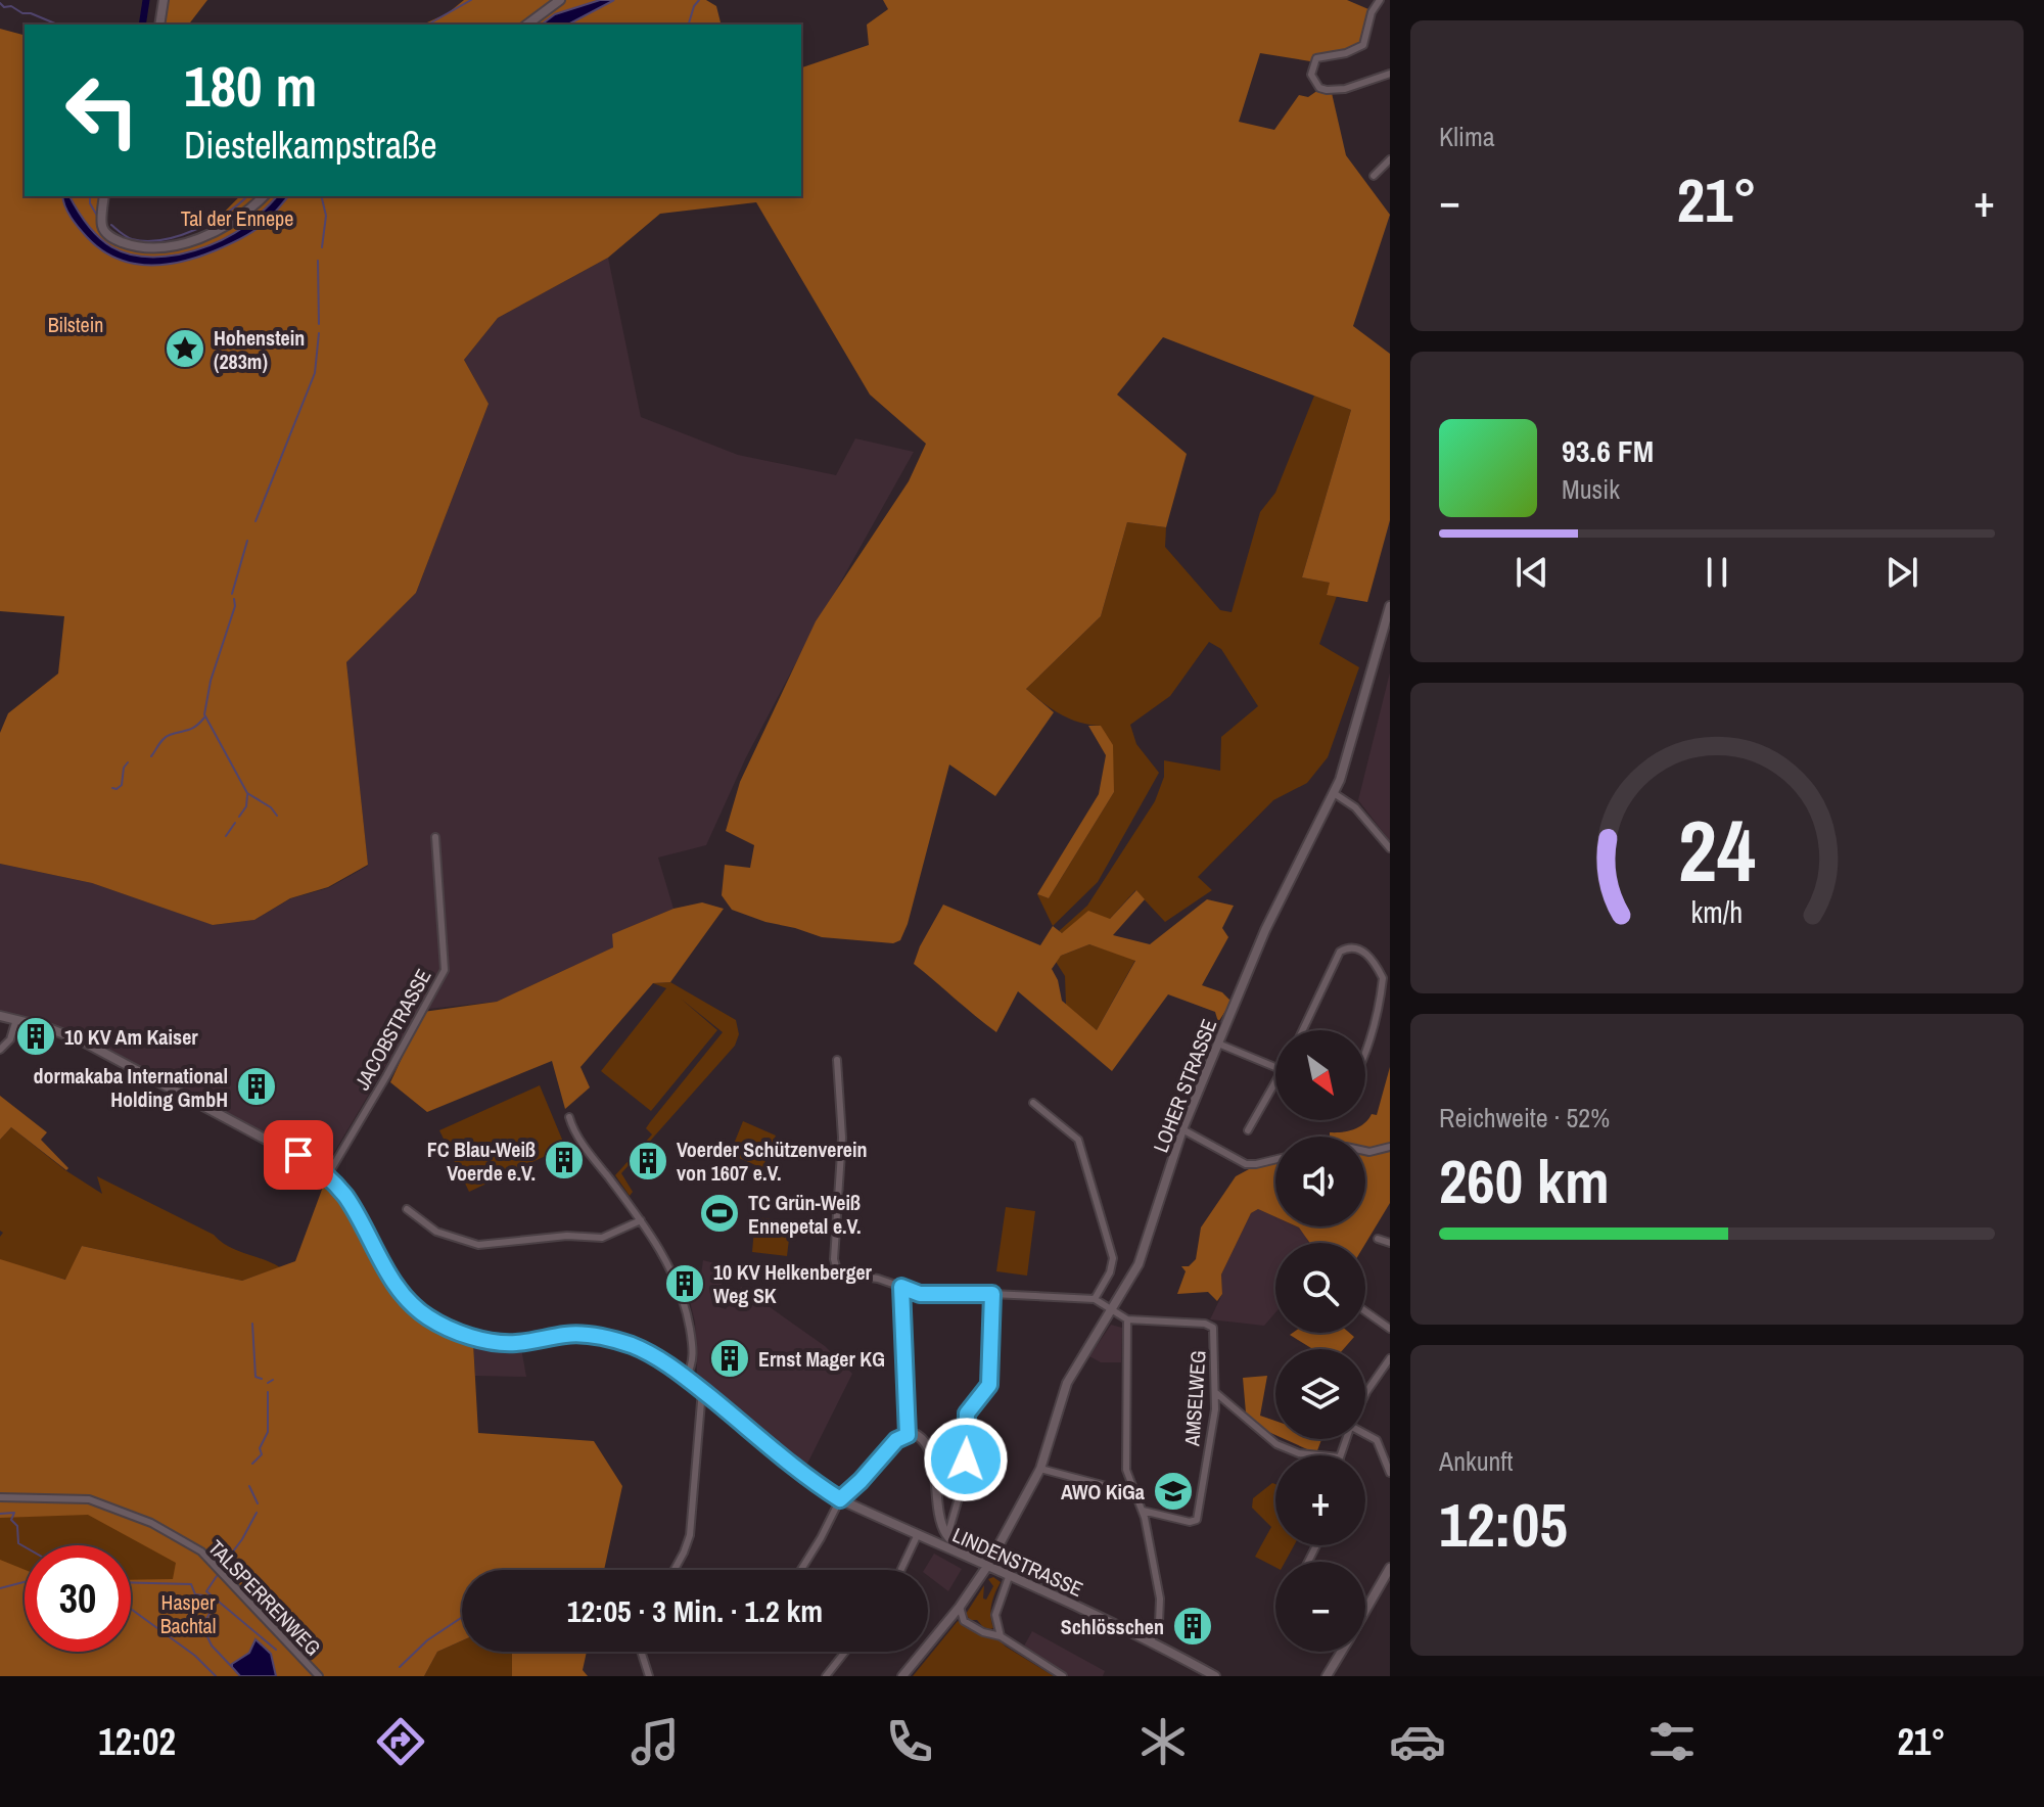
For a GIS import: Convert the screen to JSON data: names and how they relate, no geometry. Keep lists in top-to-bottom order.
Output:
{
  "streets": {
    "main road": ["LOHER STRASSE", "LINDENSTRASSE"],
    "street": ["JACOBSTRASSE", "AMSELWEG", "TALSPERRENWEG"]
  },
  "crossings": [
    ["JACOBSTRASSE", "LINDENSTRASSE"],
    ["LOHER STRASSE", "LINDENSTRASSE"]
  ],
  "parks": ["Tal der Ennepe", "Bilstein", "Hasper Bachtal"],
  "places": {
    "place": ["Hohenstein (283m)"],
    "building": [
      "10 KV Am Kaiser",
      "dormakaba International Holding GmbH",
      "FC Blau-Weiß Voerde e.V.",
      "Voerder Schützenverein von 1607 e.V.",
      "10 KV Helkenberger Weg SK",
      "Ernst Mager KG",
      "Schlösschen"
    ],
    "sports": ["TC Grün-Weiß Ennepetal e.V."],
    "school or university": ["AWO KiGa"]
  },
  "north": "bottom right",
  "page": {
    "tile": [
      "Klima",
      ["Reichweite · 52%", "260 km"],
      ["Ankunft", "12:05"]
    ],
    "turn": ["180 m", "Diestelkampstraße"],
    "heat": ["−", "21°", "+"],
    "song": ["93.6 FM", "Musik"],
    "map_buttons": ["+", "−"],
    "limit": "30",
    "trip": "12:05 · 3 Min. · 1.2 km",
    "tabs": ["12:02", "21°"],
    "gauge": ["24", "km/h"]
  }
}
